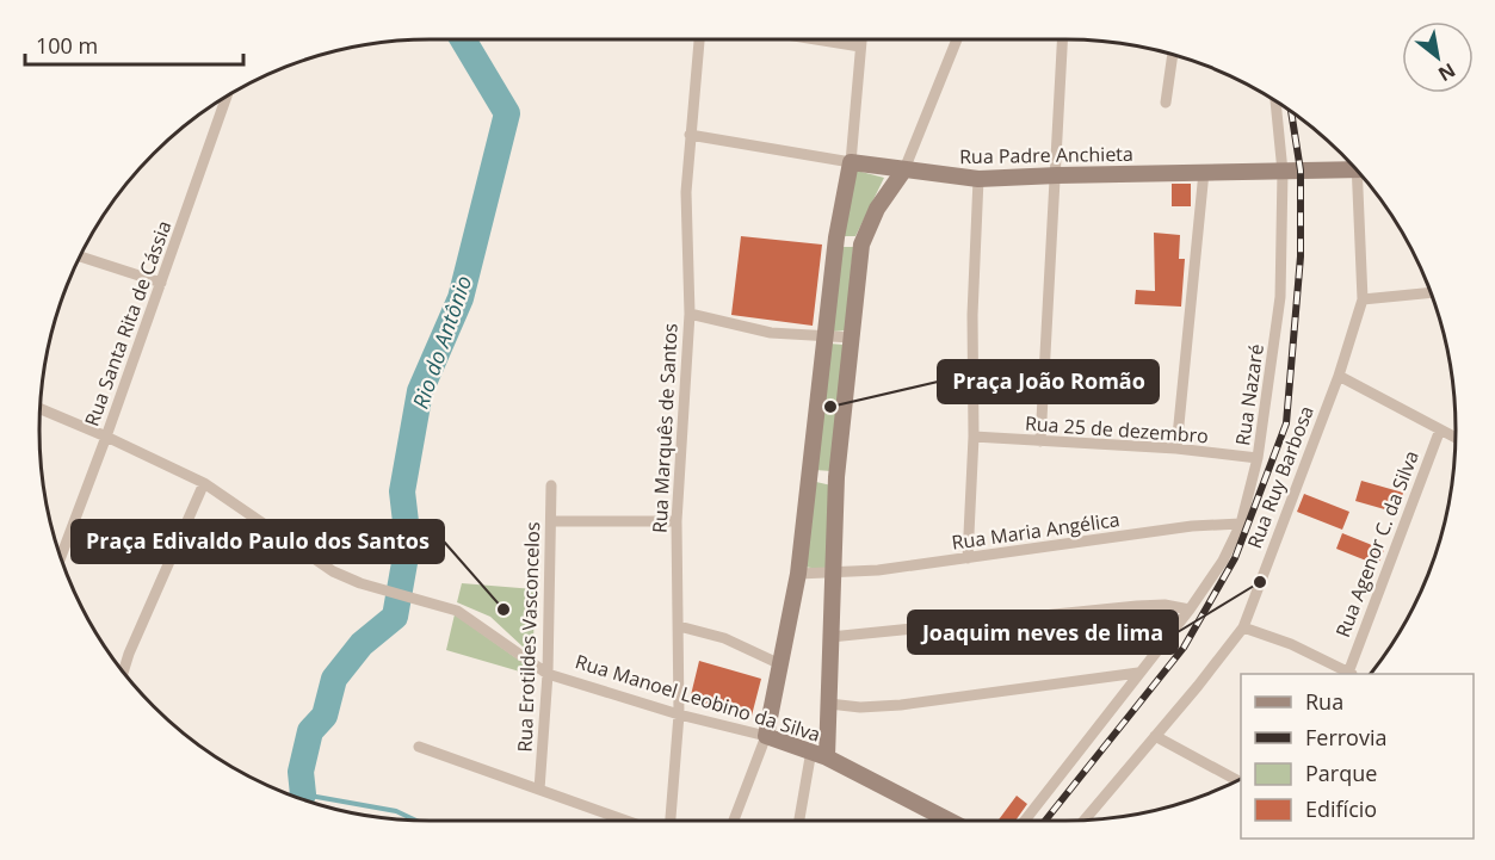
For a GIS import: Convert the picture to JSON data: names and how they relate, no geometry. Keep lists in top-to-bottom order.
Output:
{
  "streets": {
    "street": [
      "Rua Padre Anchieta",
      "Rua Santa Rita de Cássia",
      "Rua Nazaré",
      "Rua Marquês de Santos",
      "Rua 25 de dezembro",
      "Rua Ruy Barbosa",
      "Rua Maria Angélica",
      "Rua Agenor C. da Silva",
      "Rua Erotildes Vasconcelos",
      "Rua Manoel Leobino da Silva"
    ]
  },
  "crossings": [
    ["Rua Padre Anchieta", "Rua Nazaré"],
    ["Rua Padre Anchieta", "Rua Marquês de Santos"],
    ["Rua Santa Rita de Cássia", "Rua Manoel Leobino da Silva"],
    ["Rua Nazaré", "Rua 25 de dezembro"],
    ["Rua Nazaré", "Rua Maria Angélica"],
    ["Rua Marquês de Santos", "Rua Manoel Leobino da Silva"],
    ["Rua Erotildes Vasconcelos", "Rua Manoel Leobino da Silva"]
  ],
  "water": ["Rio do Antônio"],
  "places": ["Praça João Romão", "Joaquim neves de lima", "Praça Edivaldo Paulo dos Santos"],
  "legend": [
    "Rua",
    "Ferrovia",
    "Parque",
    "Edifício"
  ],
  "scale_bar": "100 m",
  "north": "bottom right"
}
